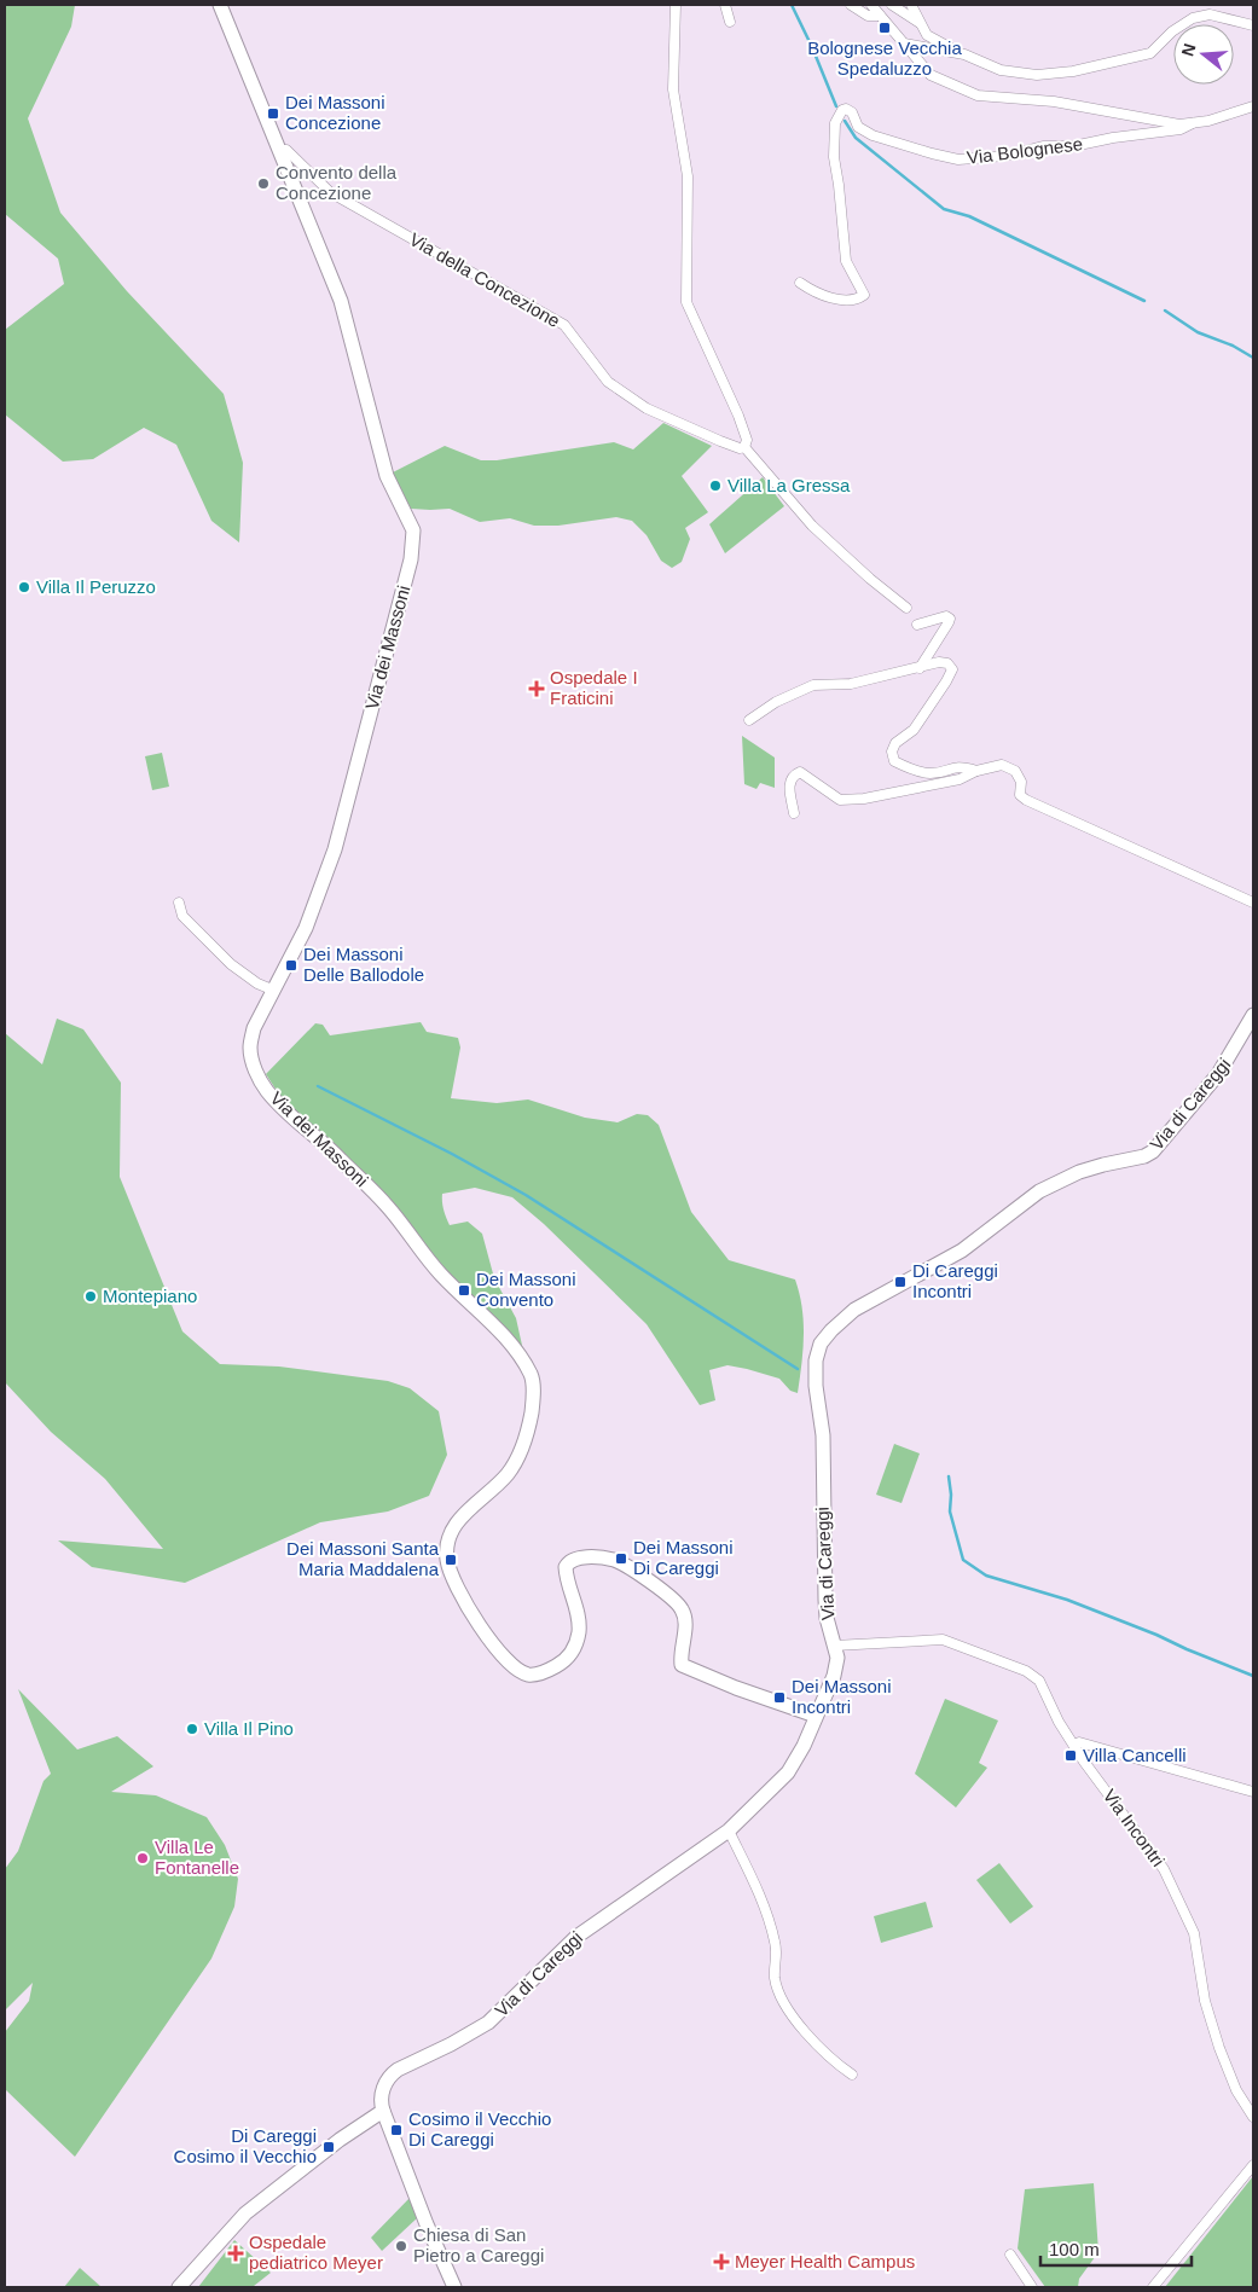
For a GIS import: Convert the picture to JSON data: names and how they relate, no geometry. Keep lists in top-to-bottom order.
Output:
{
  "streets": {
    "street": [
      "Via Bolognese",
      "Via della Concezione",
      "Via dei Massoni",
      "Via di Careggi",
      "Via Incontri"
    ]
  },
  "crossings": [
    ["Via della Concezione", "Via dei Massoni"],
    ["Via dei Massoni", "Via di Careggi"],
    ["Via di Careggi", "Via Incontri"]
  ],
  "places": {
    "transit": [
      "Bolognese Vecchia Spedaluzzo",
      "Dei Massoni Concezione",
      "Dei Massoni Delle Ballodole",
      "Di Careggi Incontri",
      "Dei Massoni Convento",
      "Dei Massoni Di Careggi",
      "Dei Massoni Santa Maria Maddalena",
      "Dei Massoni Incontri",
      "Villa Cancelli",
      "Cosimo il Vecchio Di Careggi",
      "Di Careggi Cosimo il Vecchio"
    ],
    "other": [
      "Convento della Concezione",
      "Villa La Gressa",
      "Villa Il Peruzzo",
      "Montepiano",
      "Villa Il Pino",
      "Villa Le Fontanelle",
      "Chiesa di San Pietro a Careggi"
    ],
    "health": ["Ospedale I Fraticini", "Ospedale pediatrico Meyer", "Meyer Health Campus"]
  },
  "scale_bar": "100 m",
  "north": "left"
}
